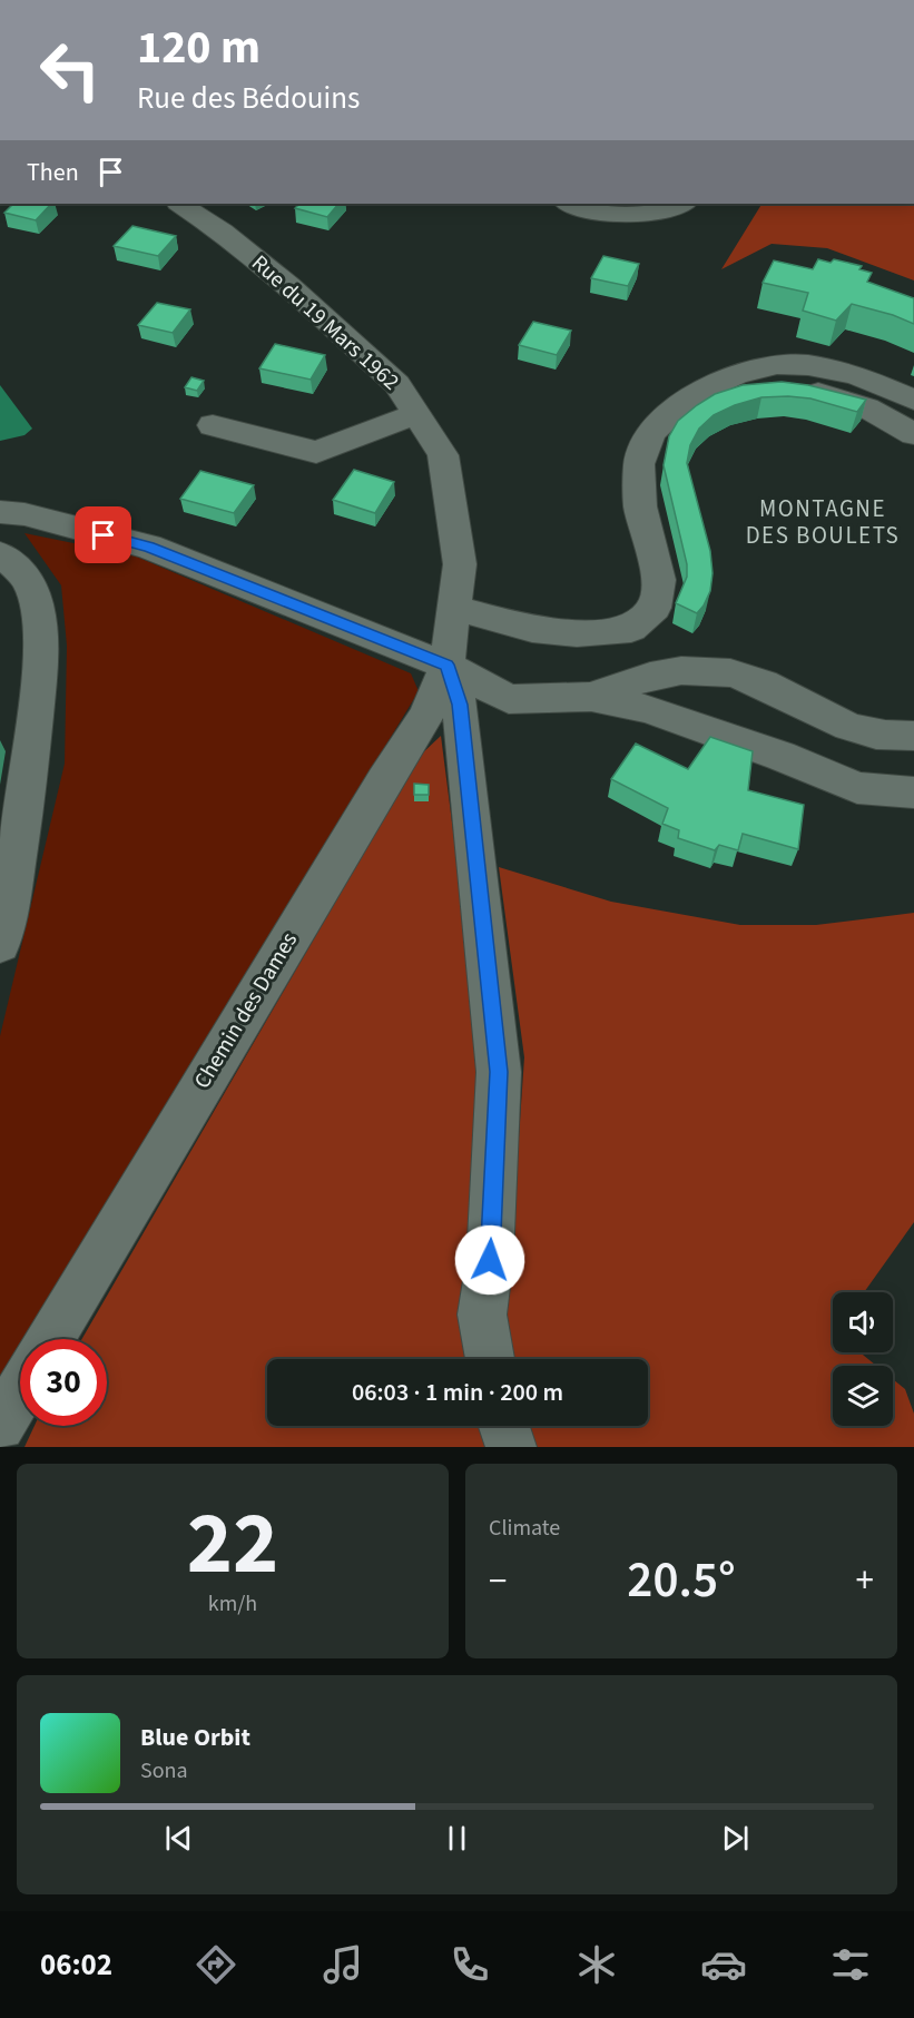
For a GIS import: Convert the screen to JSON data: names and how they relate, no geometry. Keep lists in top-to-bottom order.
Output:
{
  "streets": {
    "street": ["Rue du 19 Mars 1962", "Chemin des Dames"]
  },
  "crossings": [
    ["Rue du 19 Mars 1962", "Chemin des Dames"]
  ],
  "districts": ["MONTAGNE DES BOULETS"],
  "page": {
    "turn": ["120 m", "Rue des Bédouins"],
    "then": "Then",
    "limit": "30",
    "trip": "06:03 · 1 min · 200 m",
    "tile": [
      ["22", "km/h"],
      "Climate"
    ],
    "heat": ["−", "20.5°", "+"],
    "song": ["Blue Orbit", "Sona"],
    "tabs": "06:02"
  }
}
